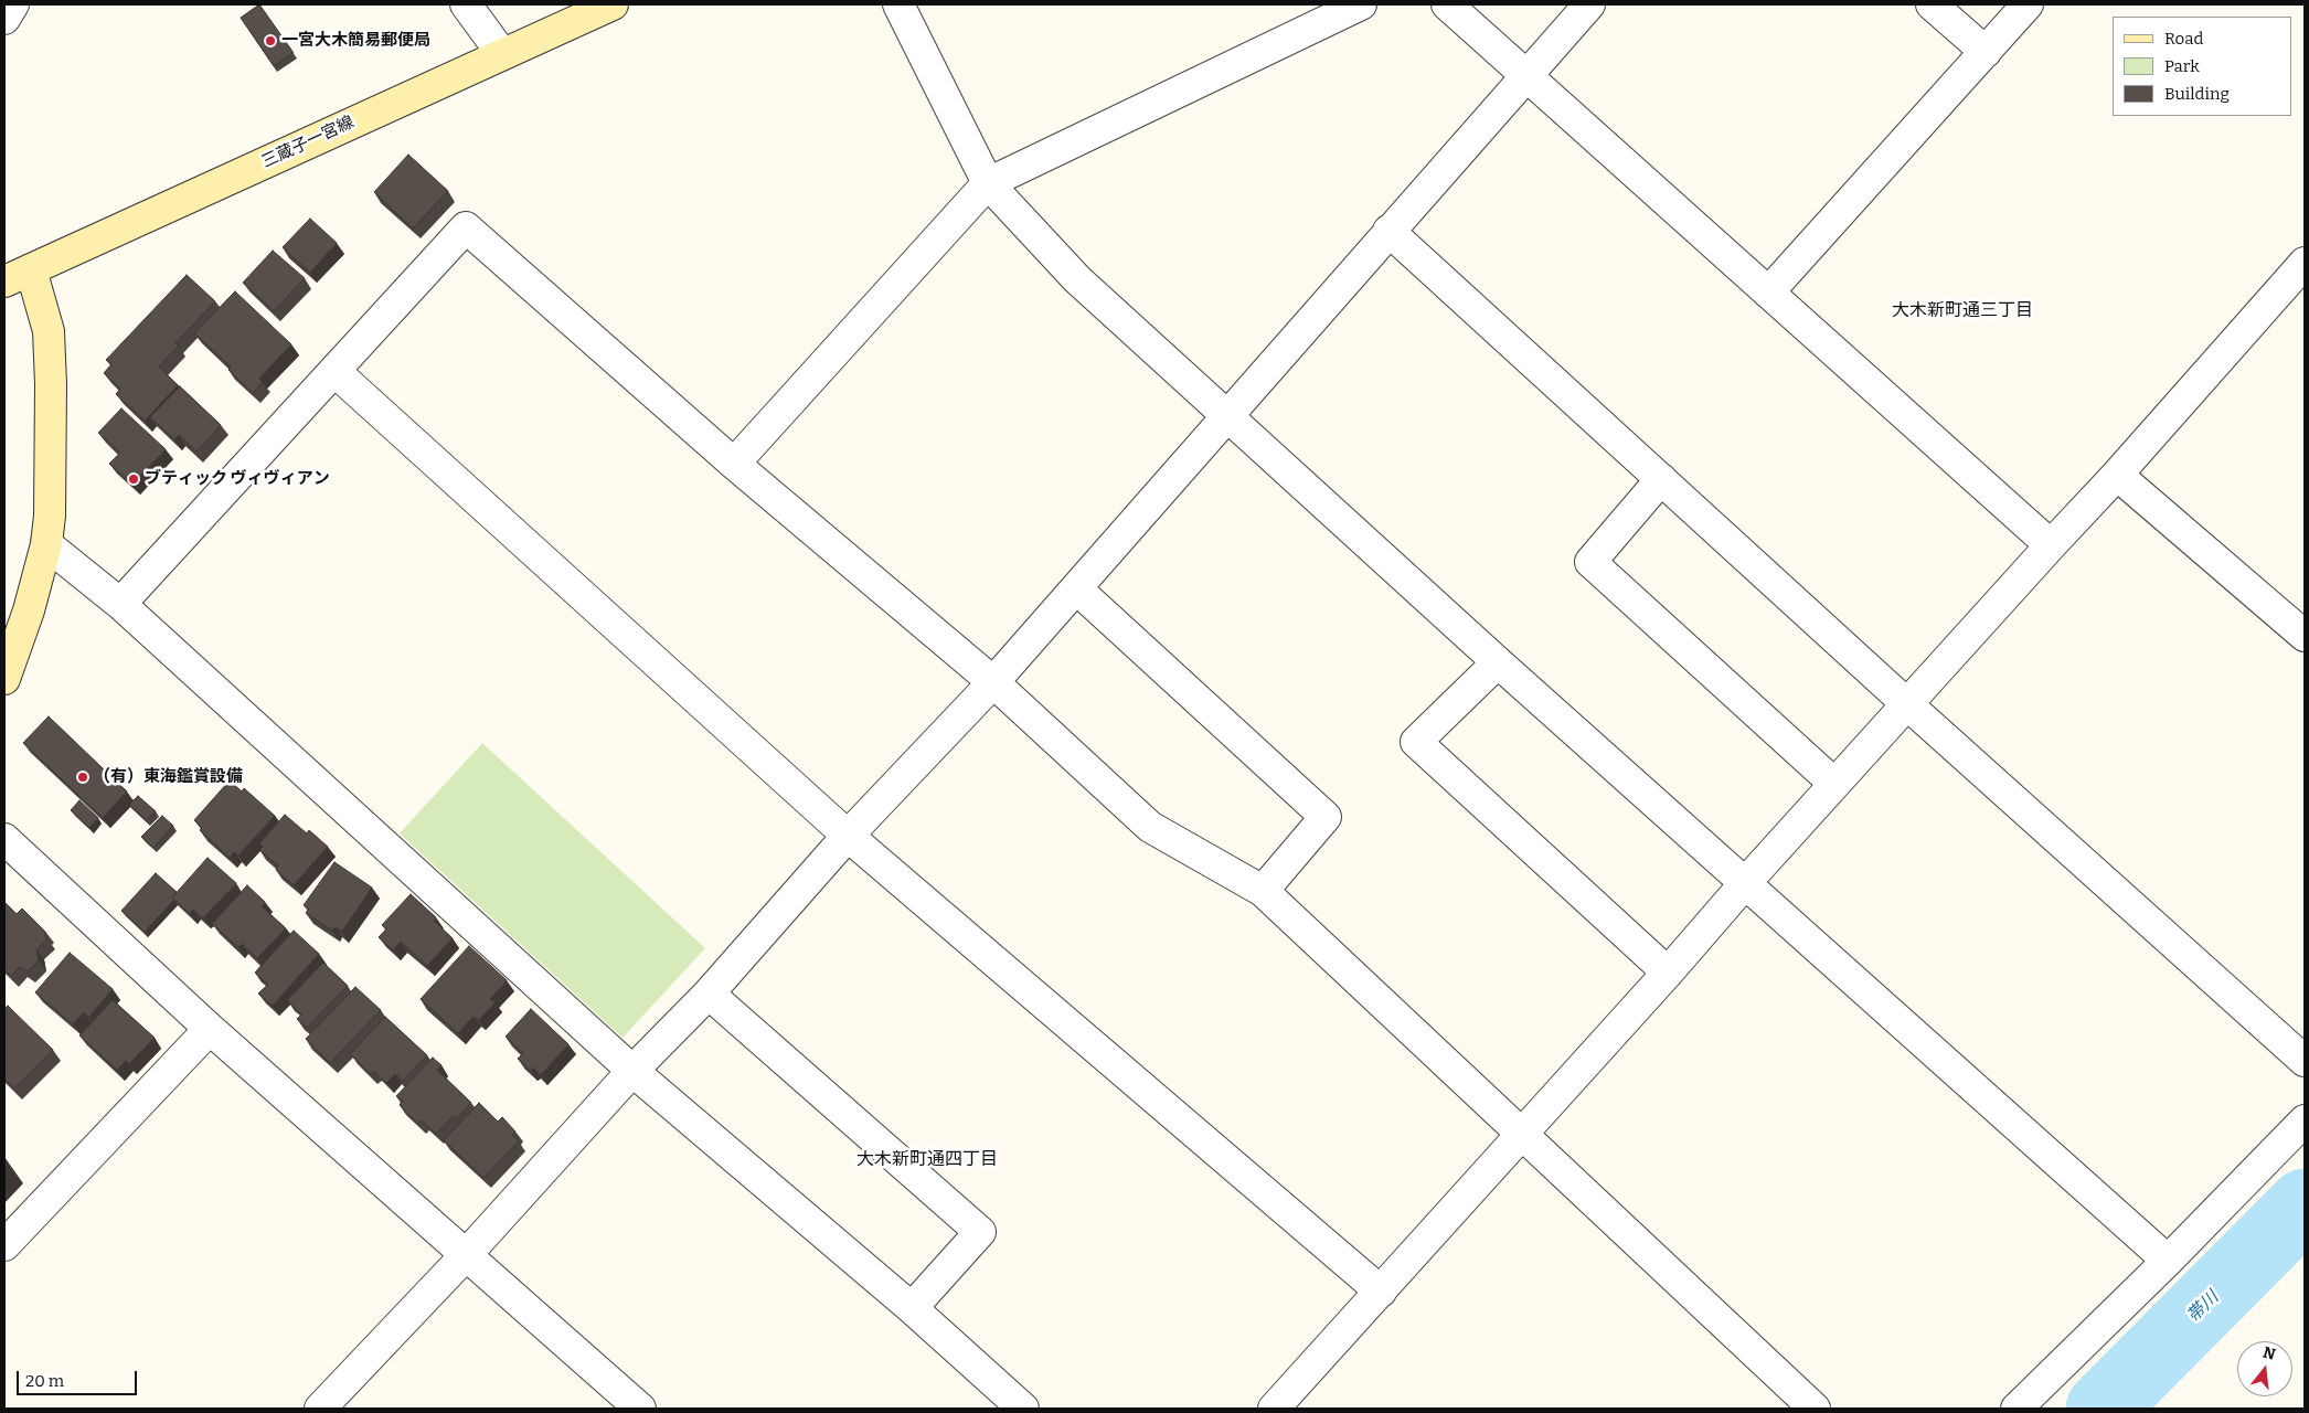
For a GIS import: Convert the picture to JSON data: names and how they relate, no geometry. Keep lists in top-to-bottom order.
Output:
{
  "streets": {
    "main road": ["三蔵子一宮線"]
  },
  "districts": ["大木新町通三丁目", "大木新町通四丁目"],
  "water": ["帯川"],
  "places": ["一宮大木簡易郵便局", "ブティック ヴィヴィアン", "（有）東海鑑賞設備"],
  "legend": ["Road", "Park", "Building"],
  "scale_bar": "20 m",
  "north": "top"
}
